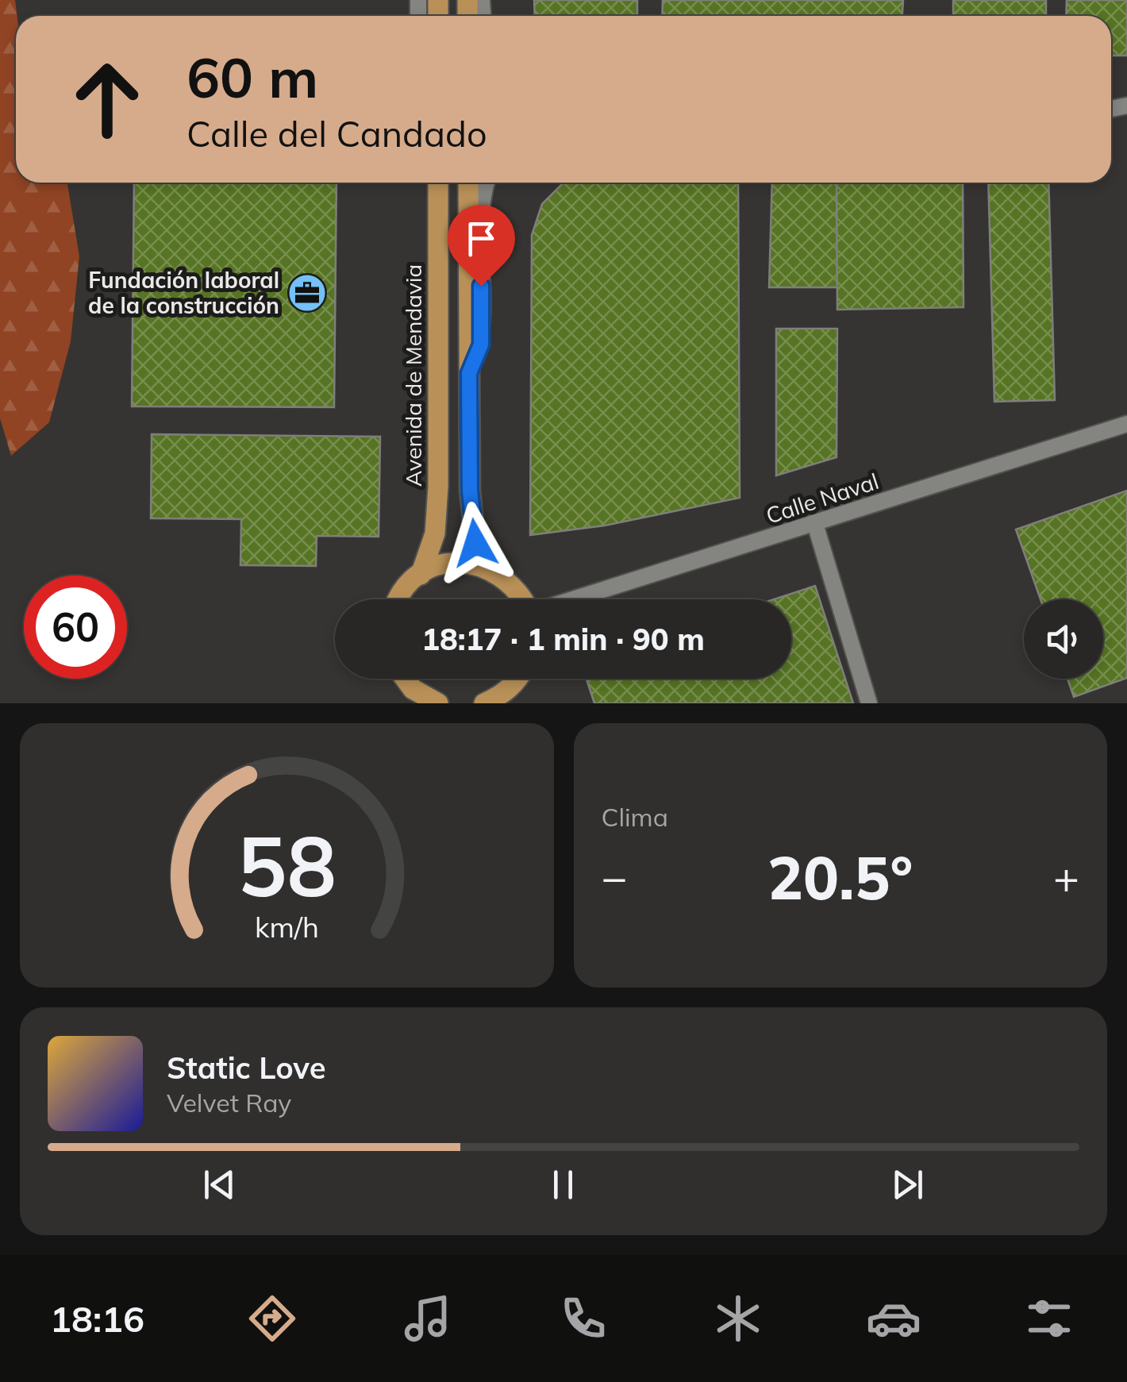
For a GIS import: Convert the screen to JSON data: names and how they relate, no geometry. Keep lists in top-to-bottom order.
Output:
{
  "streets": {
    "main road": ["Avenida de Mendavia"],
    "street": ["Calle Naval"]
  },
  "places": {
    "office": ["Fundación laboral de la construcción"]
  },
  "page": {
    "turn": ["60 m", "Calle del Candado"],
    "limit": "60",
    "trip": "18:17 · 1 min · 90 m",
    "tile": "Clima",
    "heat": ["−", "20.5°", "+"],
    "song": ["Static Love", "Velvet Ray"],
    "tabs": "18:16",
    "gauge": ["58", "km/h"]
  }
}
